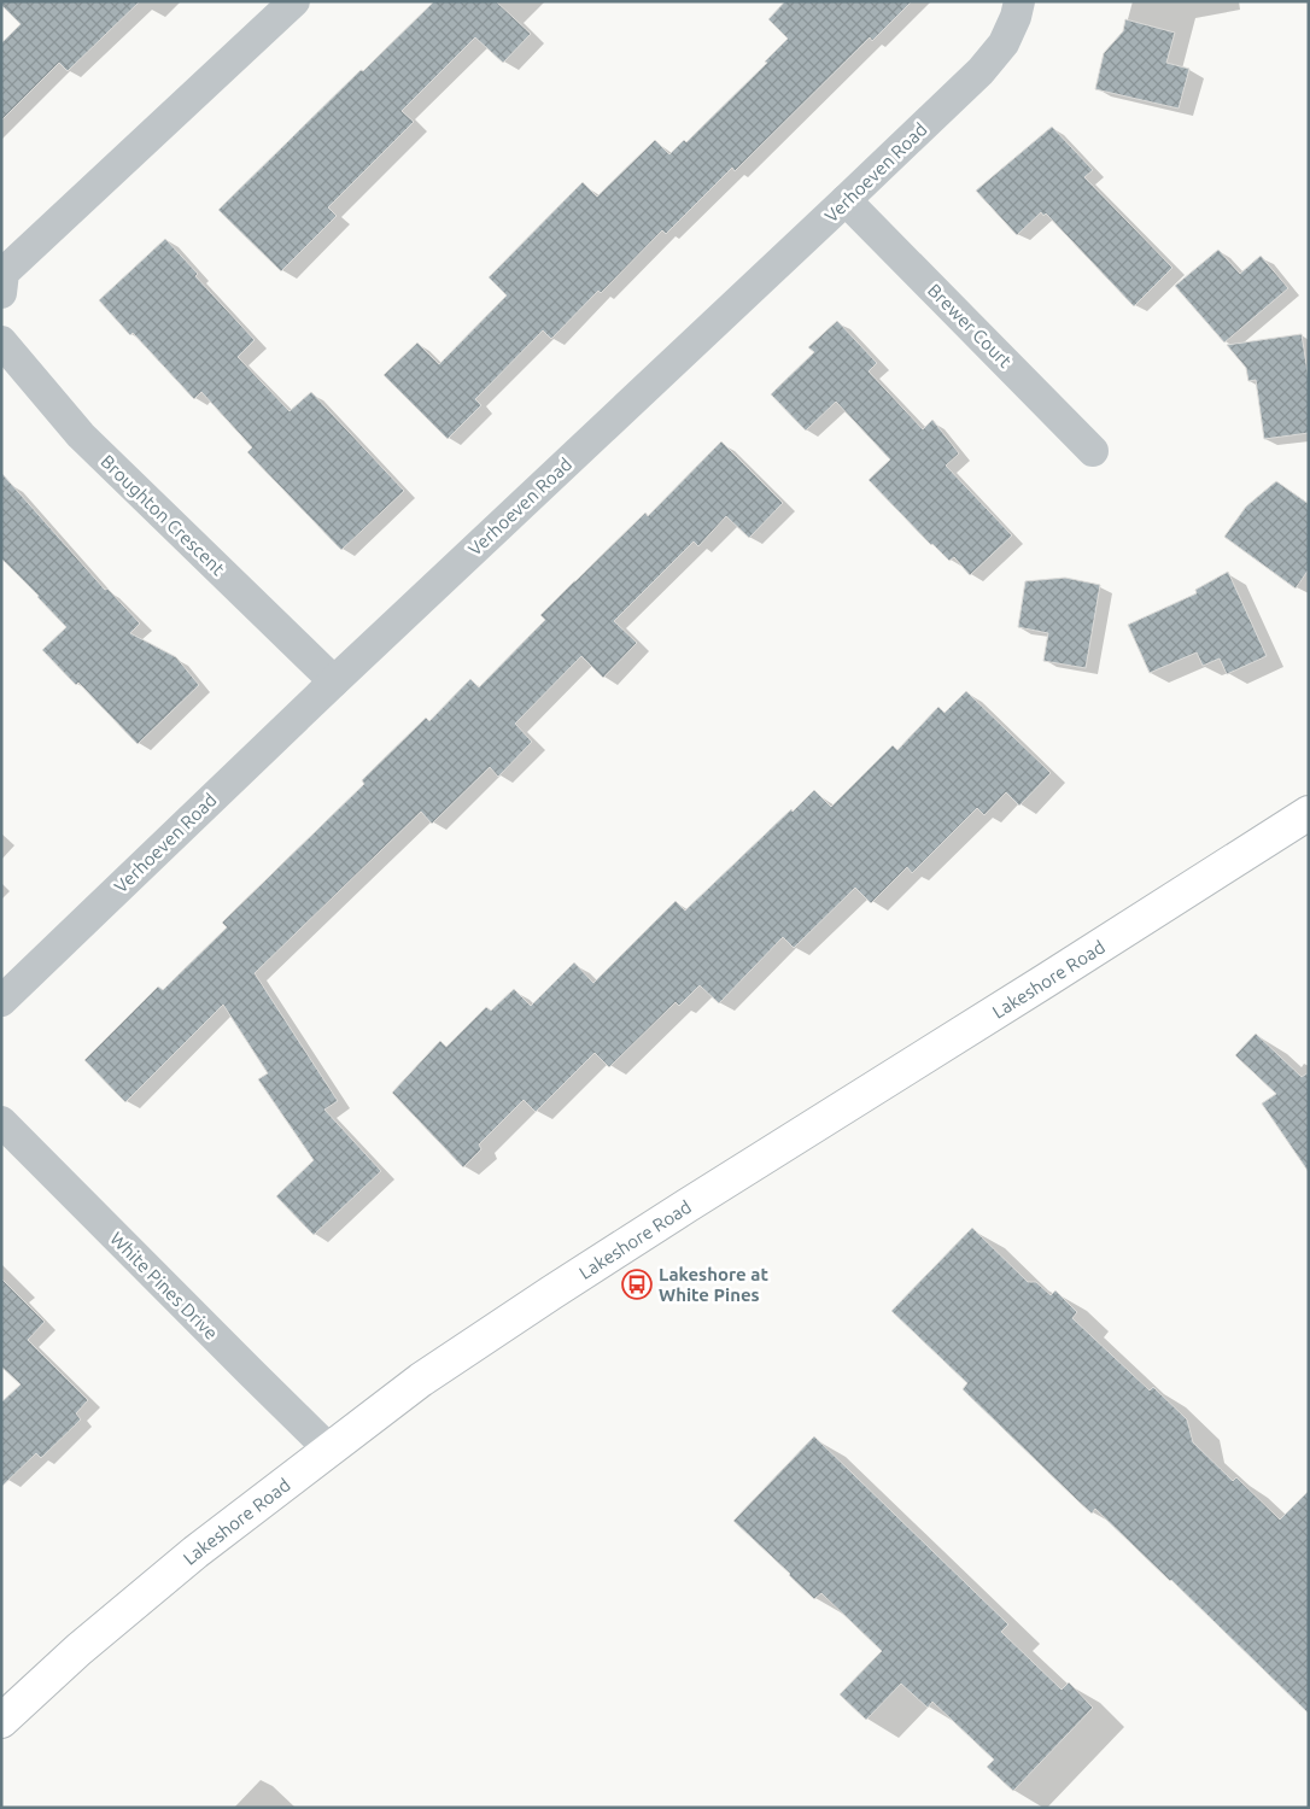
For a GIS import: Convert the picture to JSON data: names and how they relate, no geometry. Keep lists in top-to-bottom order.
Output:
{
  "streets": {
    "main road": ["Lakeshore Road"],
    "street": [
      "Verhoeven Road",
      "Brewer Court",
      "Broughton Crescent",
      "White Pines Drive"
    ]
  },
  "crossings": [
    ["Verhoeven Road", "Brewer Court"],
    ["Verhoeven Road", "Broughton Crescent"],
    ["Lakeshore Road", "White Pines Drive"]
  ],
  "places": {
    "bus stop": ["Lakeshore at White Pines"]
  }
}
